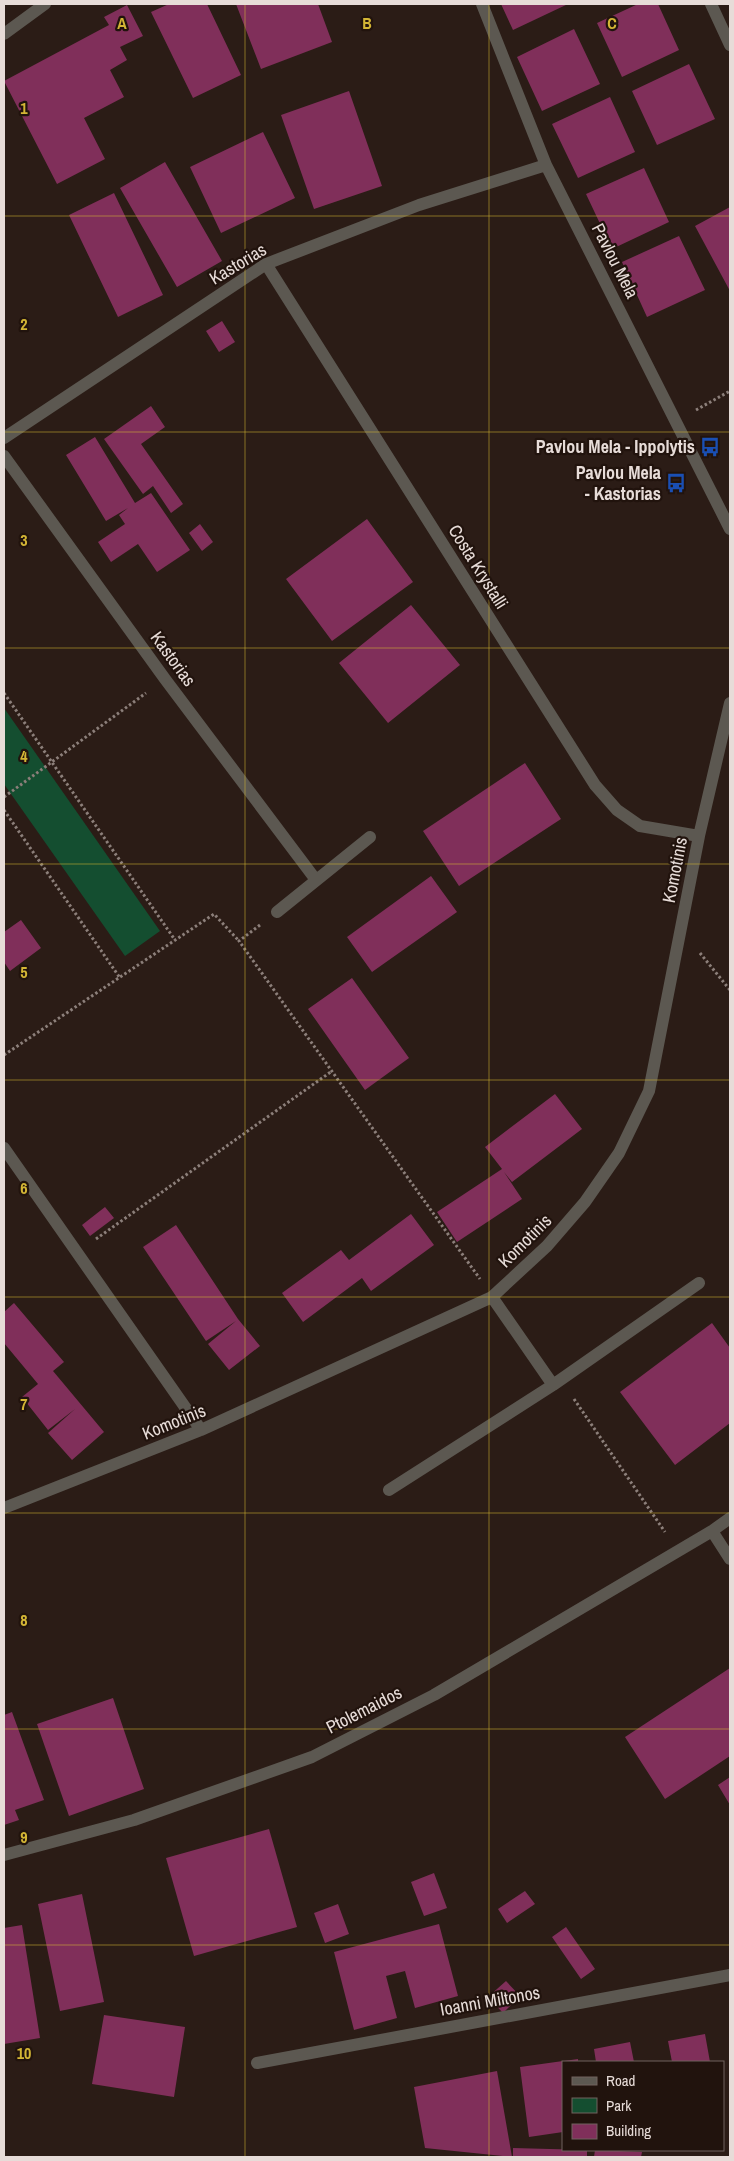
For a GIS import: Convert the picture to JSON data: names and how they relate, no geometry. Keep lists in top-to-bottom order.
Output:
{
  "streets": {
    "street": [
      "Pavlou Mela",
      "Kastorias",
      "Costa Krystalli",
      "Komotinis",
      "Ptolemaidos",
      "Ioanni Miltonos"
    ]
  },
  "crossings": [
    ["Pavlou Mela", "Kastorias"],
    ["Kastorias", "Costa Krystalli"],
    ["Costa Krystalli", "Komotinis"]
  ],
  "places": {
    "bus stop": ["Pavlou Mela - Ippolytis", "Pavlou Mela - Kastorias"]
  },
  "legend": ["Road", "Park", "Building"],
  "grid": {
    "columns": ["A", "B", "C"],
    "rows": [
      "1",
      "2",
      "3",
      "4",
      "5",
      "6",
      "7",
      "8",
      "9",
      "10"
    ]
  }
}
